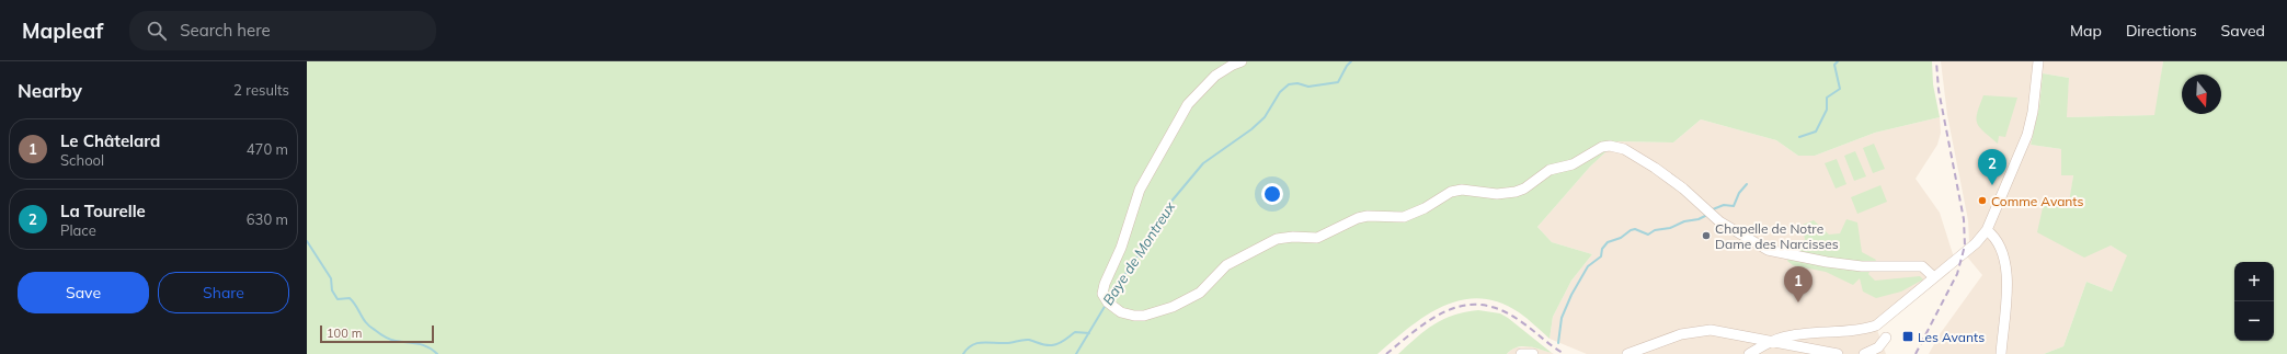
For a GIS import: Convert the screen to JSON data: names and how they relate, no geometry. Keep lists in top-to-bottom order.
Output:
{
  "water": ["Baye de Montreux"],
  "places": {
    "other": ["Comme Avants", "Chapelle de Notre Dame des Narcisses"],
    "transit": ["Les Avants"]
  },
  "scale_bar": "100 m",
  "north": "bottom",
  "page": {
    "header": "Mapleaf",
    "search": "Search here",
    "nav": ["Map", "Directions", "Saved"],
    "heading": ["Nearby", "2 results"],
    "list": [
      {
        "mark": "1",
        "name": "Le Châtelard",
        "note": "School",
        "value": "470 m"
      },
      {
        "mark": "2",
        "name": "La Tourelle",
        "note": "Place",
        "value": "630 m"
      }
    ],
    "pins": ["2", "1"],
    "buttons": ["Save", "Share"],
    "map_buttons": ["+", "−"],
    "scale": "100 m"
  }
}
